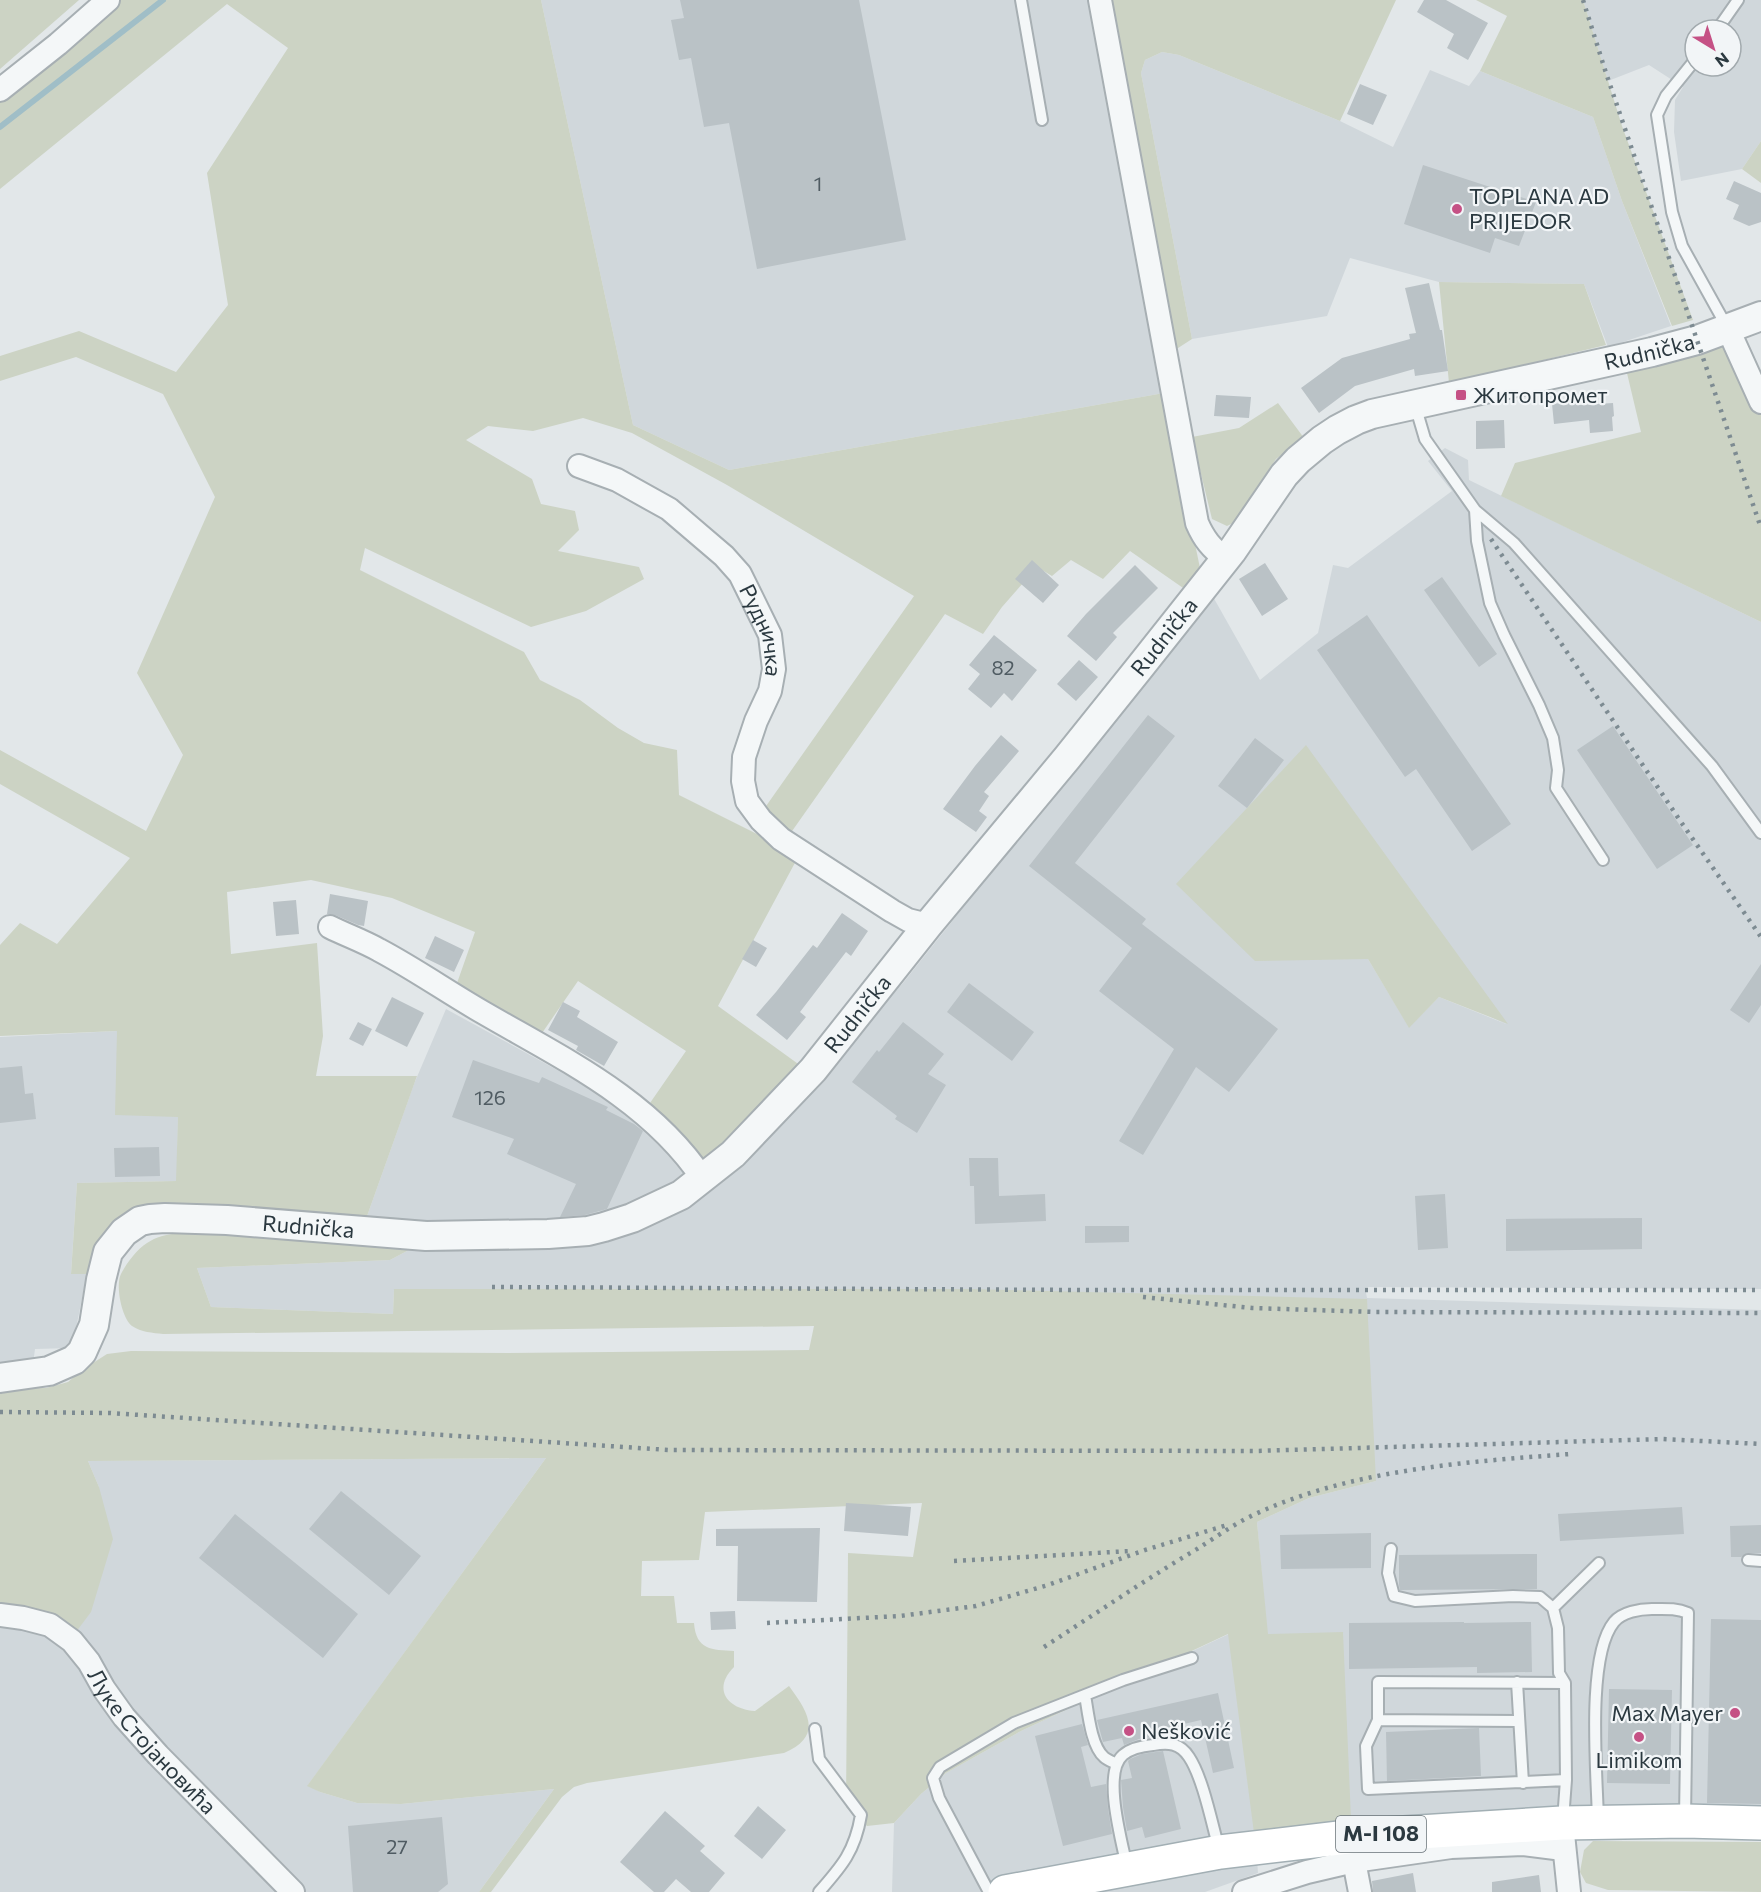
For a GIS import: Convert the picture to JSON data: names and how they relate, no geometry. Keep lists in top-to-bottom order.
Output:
{
  "streets": {
    "main road": ["M-I 108"],
    "street": ["Rudnička", "Рудничка", "Луке Стојановића"]
  },
  "crossings": [
    ["Rudnička", "Рудничка"]
  ],
  "places": {
    "other": [
      "TOPLANA AD PRIJEDOR",
      "Max Mayer",
      "Nešković",
      "Limikom"
    ],
    "transit": ["Житопромет"]
  },
  "house_numbers": [
    "1",
    "82",
    "126",
    "27"
  ],
  "north": "bottom right"
}
